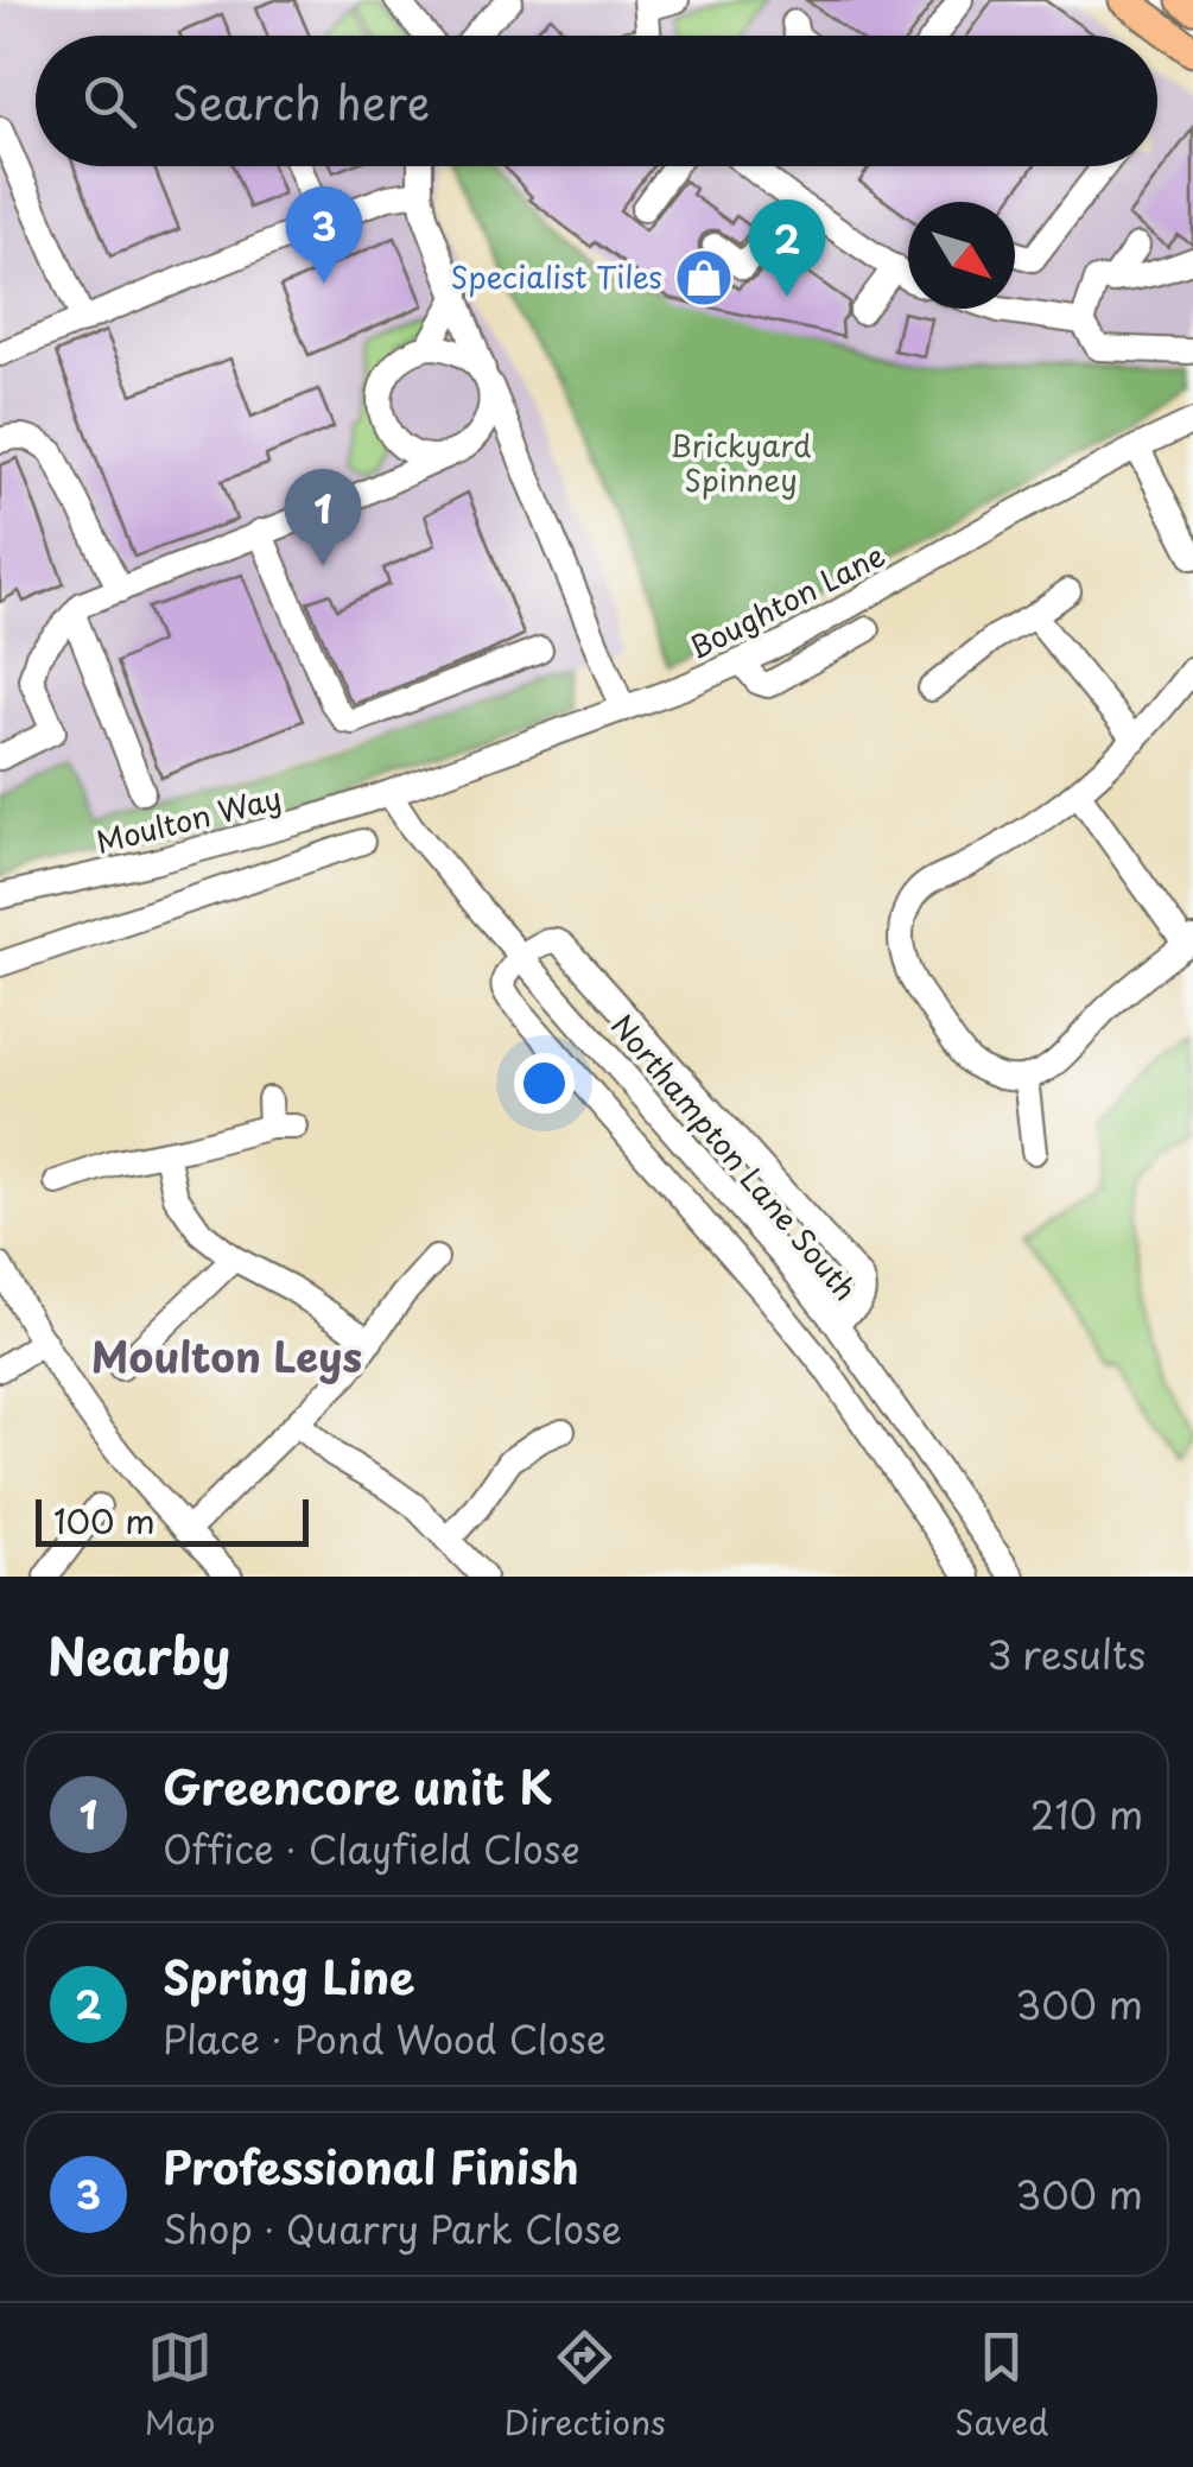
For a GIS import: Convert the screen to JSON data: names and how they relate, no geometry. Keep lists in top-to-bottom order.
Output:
{
  "streets": {
    "street": ["Boughton Lane", "Moulton Way", "Northampton Lane South"]
  },
  "crossings": [
    ["Boughton Lane", "Moulton Way"],
    ["Boughton Lane", "Northampton Lane South"],
    ["Moulton Way", "Northampton Lane South"]
  ],
  "districts": ["Moulton Leys"],
  "parks": ["Brickyard Spinney"],
  "places": {
    "shop": ["Specialist Tiles"]
  },
  "scale_bar": "100 m",
  "north": "bottom right",
  "page": {
    "search": "Search here",
    "pins": ["3", "2", "1"],
    "scale": "100 m",
    "heading": ["Nearby", "3 results"],
    "list": [
      {
        "mark": "1",
        "name": "Greencore unit K",
        "note": "Office · Clayfield Close",
        "value": "210 m"
      },
      {
        "mark": "2",
        "name": "Spring Line",
        "note": "Place · Pond Wood Close",
        "value": "300 m"
      },
      {
        "mark": "3",
        "name": "Professional Finish",
        "note": "Shop · Quarry Park Close",
        "value": "300 m"
      }
    ],
    "nav": ["Map", "Directions", "Saved"]
  }
}
